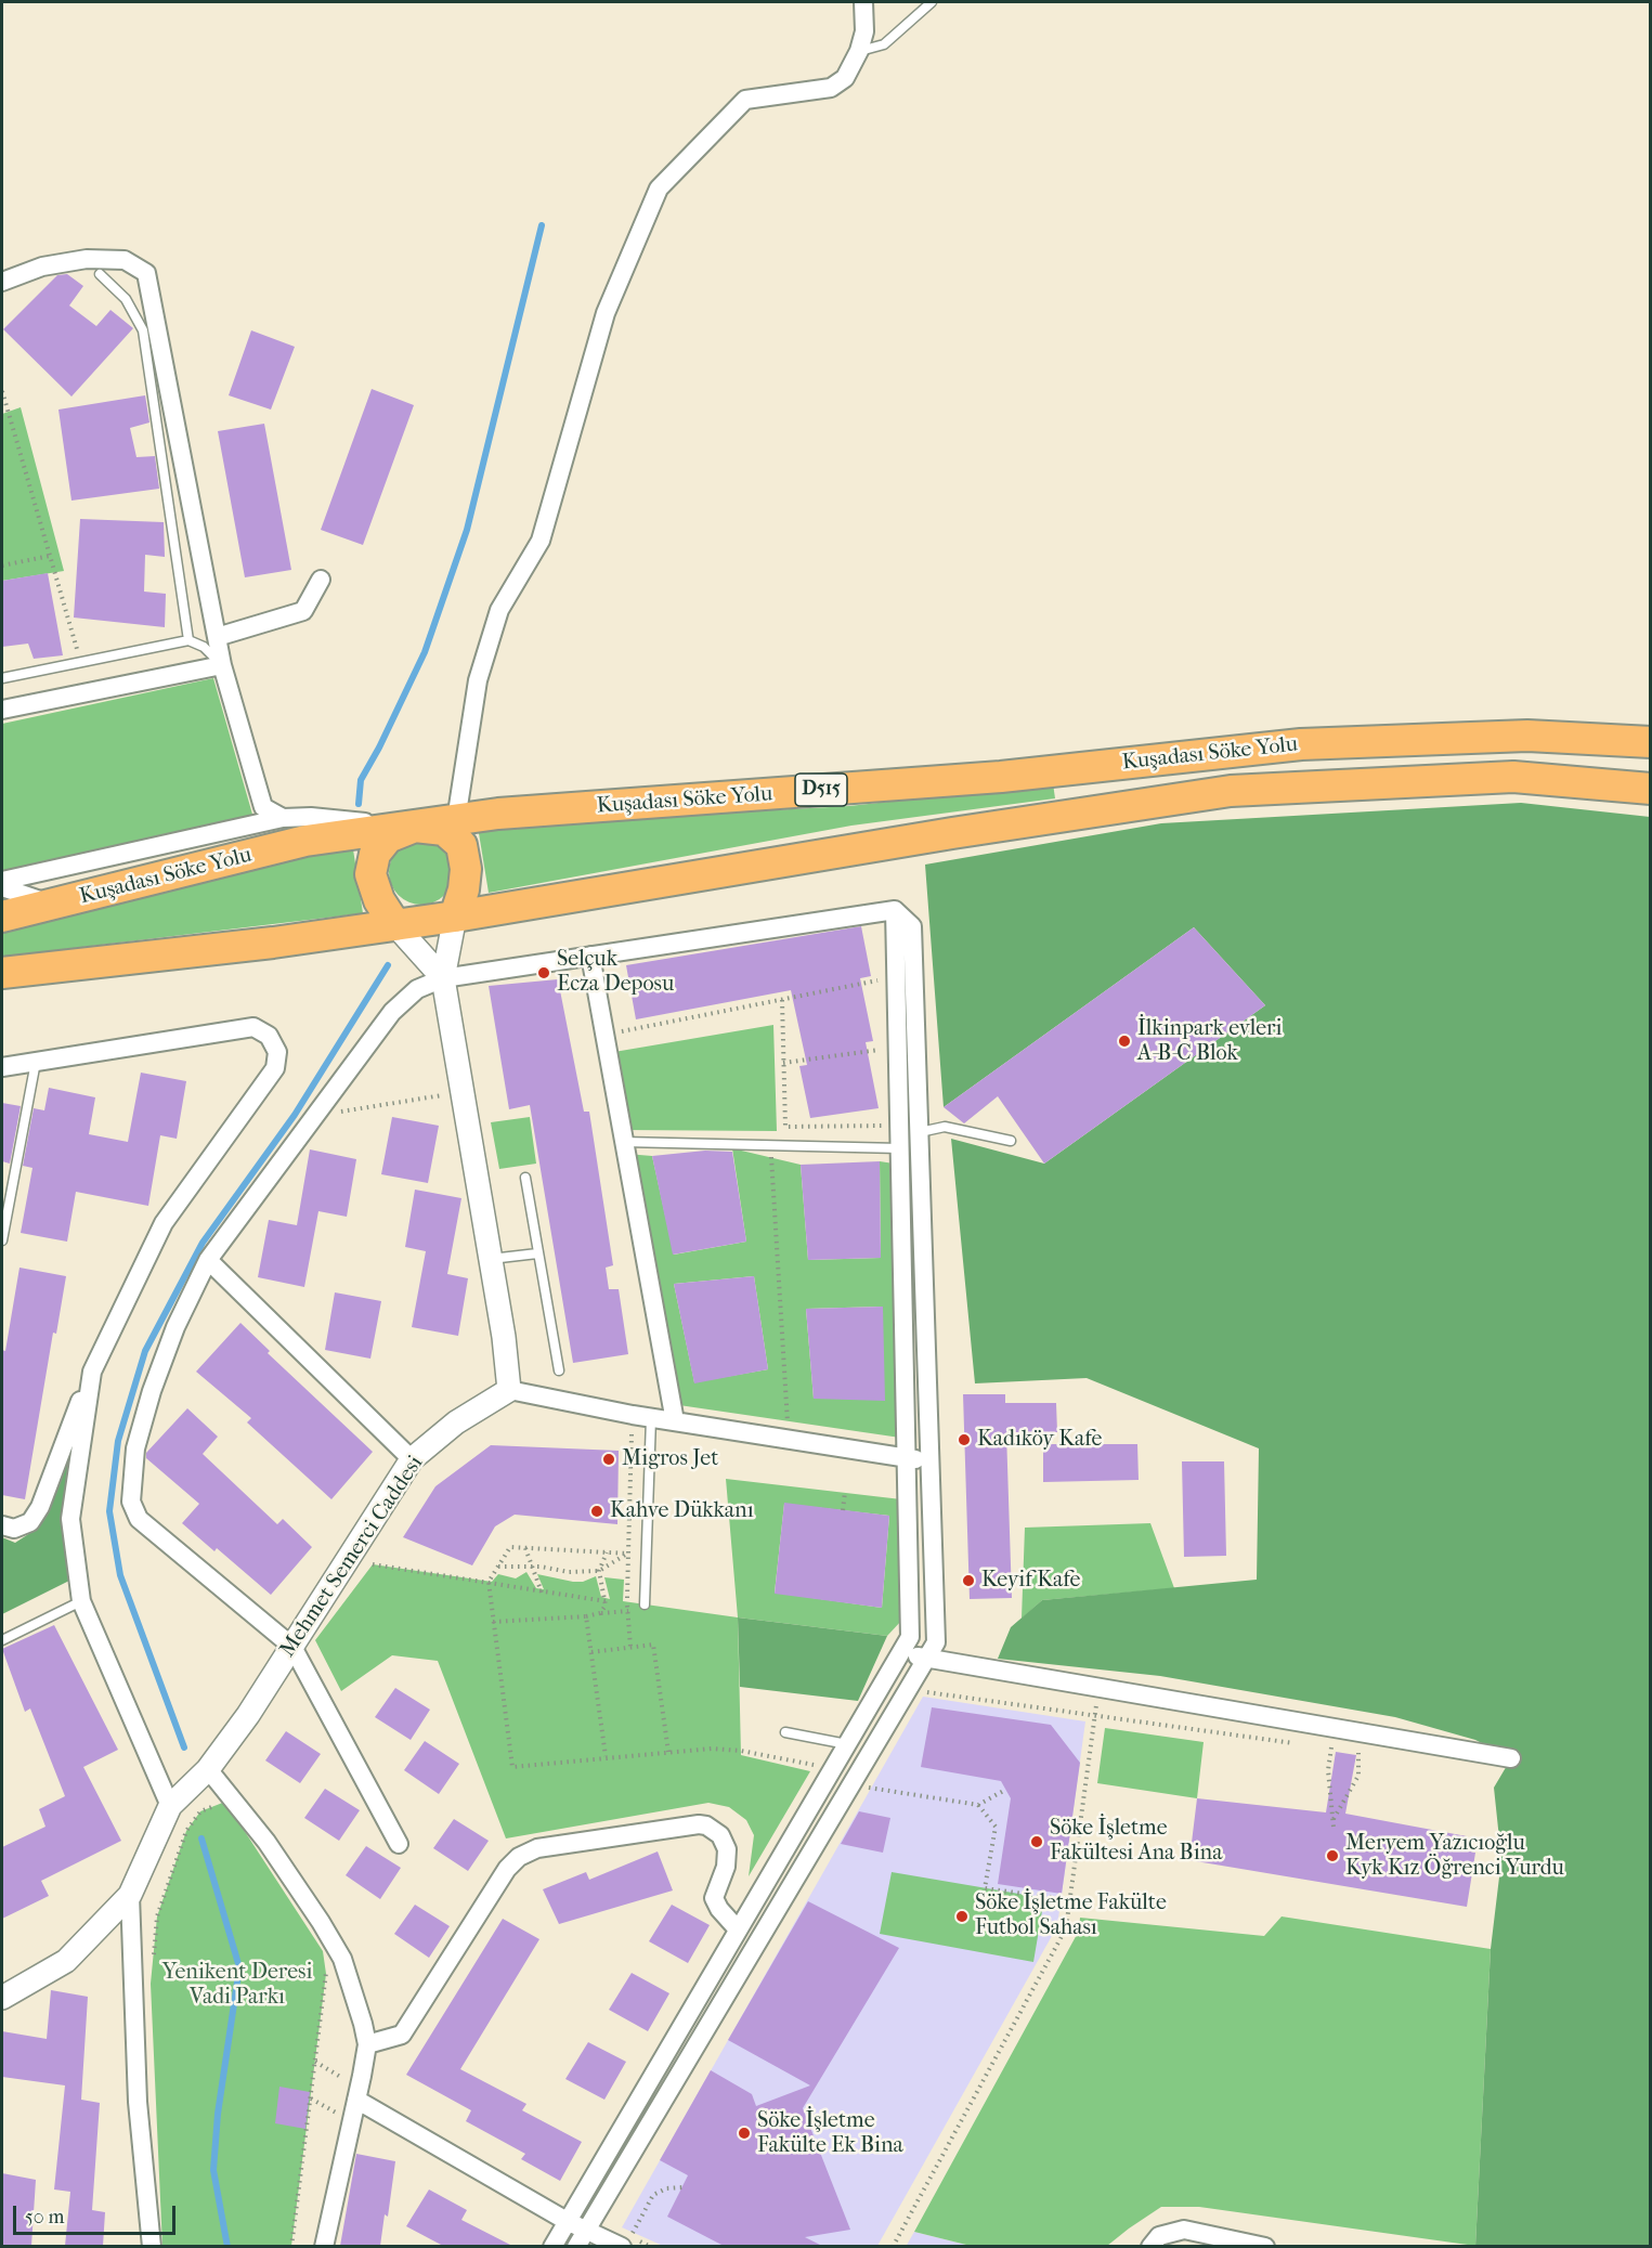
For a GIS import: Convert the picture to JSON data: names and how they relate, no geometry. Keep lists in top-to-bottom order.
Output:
{
  "streets": {
    "highway": ["Kuşadası Söke Yolu", "D515"],
    "street": ["Mehmet Semerci Caddesi"]
  },
  "parks": ["Yenikent Deresi Vadi Parkı"],
  "places": [
    "Selçuk Ecza Deposu",
    "İlkinpark evleri A-B-C Blok",
    "Kadıköy Kafe",
    "Migros Jet",
    "Kahve Dükkanı",
    "Keyif Kafe",
    "Söke İşletme Fakültesi Ana Bina",
    "Meryem Yazıcıoğlu Kyk Kız Öğrenci Yurdu",
    "Söke İşletme Fakülte Futbol Sahası",
    "Söke İşletme Fakülte Ek Bina"
  ],
  "scale_bar": "50 m"
}
